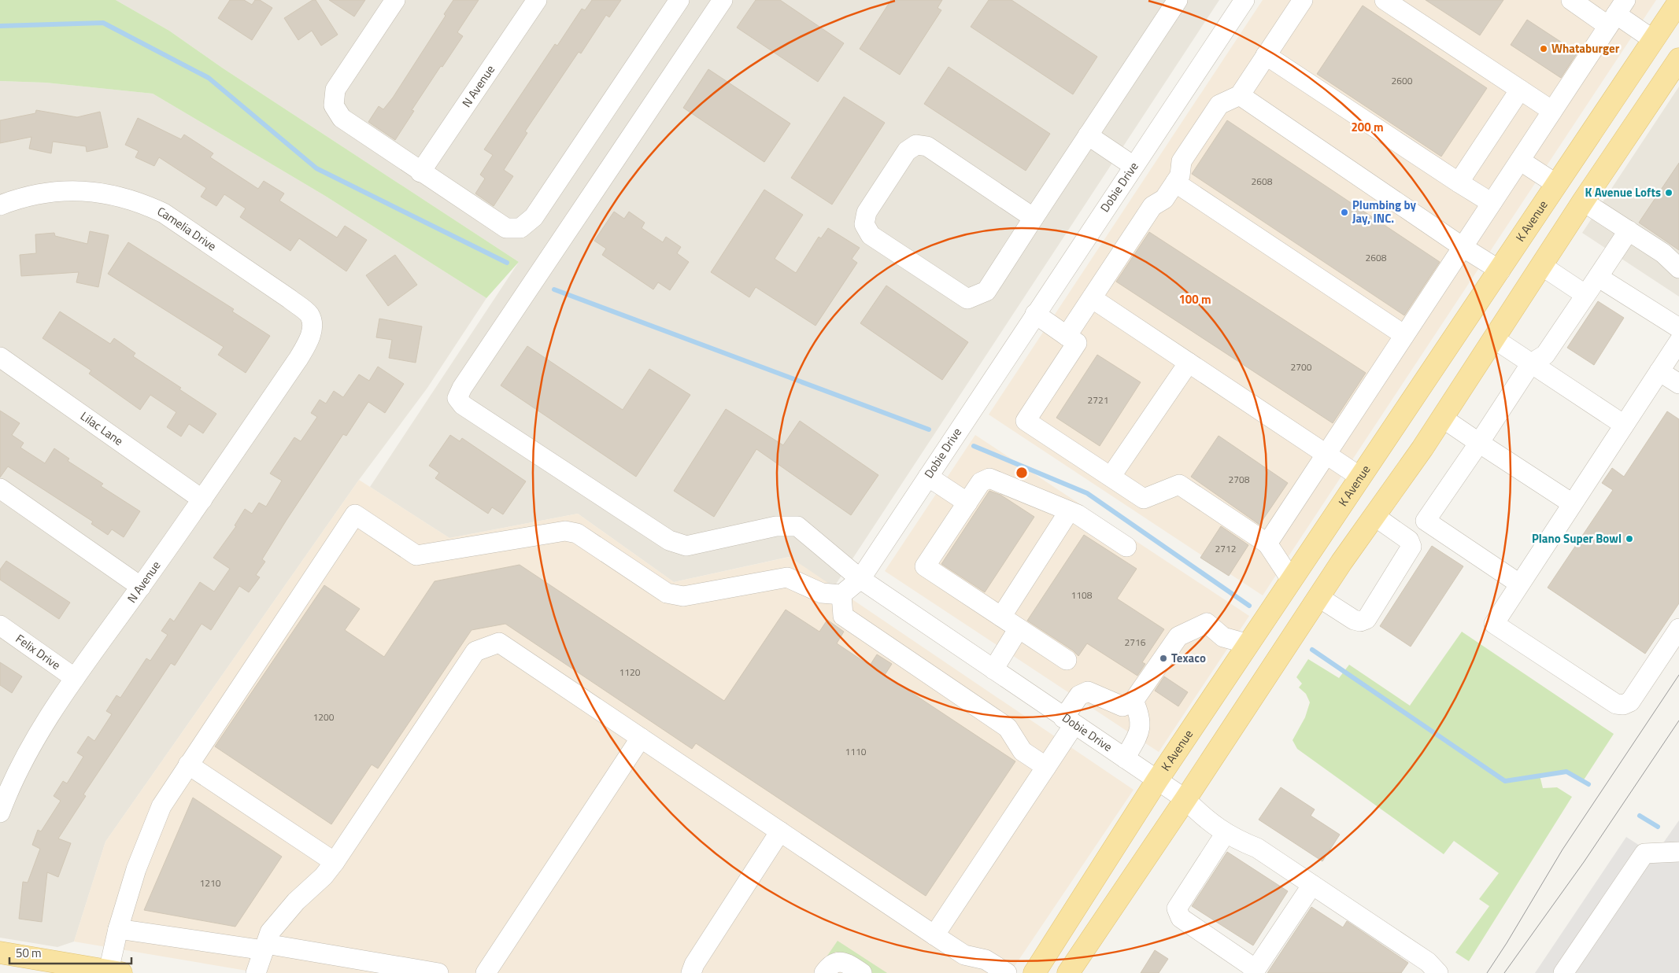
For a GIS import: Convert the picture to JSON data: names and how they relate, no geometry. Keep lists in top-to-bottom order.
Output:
{
  "streets": {
    "main road": ["K Avenue"],
    "street": [
      "N Avenue",
      "Dobie Drive",
      "Camelia Drive",
      "Lilac Lane",
      "Felix Drive"
    ]
  },
  "crossings": [
    ["N Avenue", "Camelia Drive"],
    ["N Avenue", "Lilac Lane"],
    ["N Avenue", "Felix Drive"],
    ["Dobie Drive", "K Avenue"]
  ],
  "places": [
    "Whataburger",
    "K Avenue Lofts",
    "Plumbing by Jay, INC.",
    "Plano Super Bowl",
    "Texaco"
  ],
  "house_numbers": [
    "2600",
    "2608",
    "2608",
    "2700",
    "2721",
    "2708",
    "2712",
    "1108",
    "2716",
    "1120",
    "1200",
    "1110",
    "1210"
  ],
  "scale_bar": "50 m",
  "rings": ["200 m", "100 m"]
}
